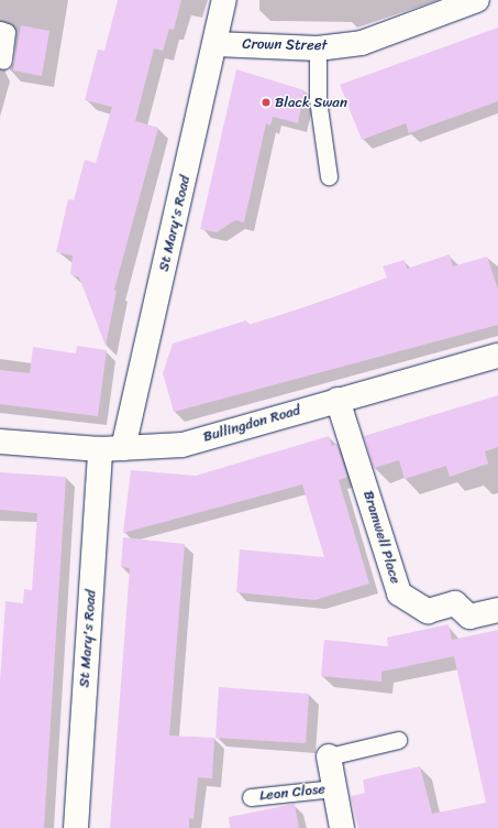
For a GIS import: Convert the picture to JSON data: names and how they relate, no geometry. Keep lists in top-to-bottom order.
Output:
{
  "streets": {
    "street": [
      "Crown Street",
      "St Mary's Road",
      "Bullingdon Road",
      "Bramwell Place",
      "Leon Close"
    ]
  },
  "crossings": [
    ["Crown Street", "St Mary's Road"],
    ["St Mary's Road", "Bullingdon Road"],
    ["Bullingdon Road", "Bramwell Place"]
  ],
  "places": ["Black Swan"]
}
